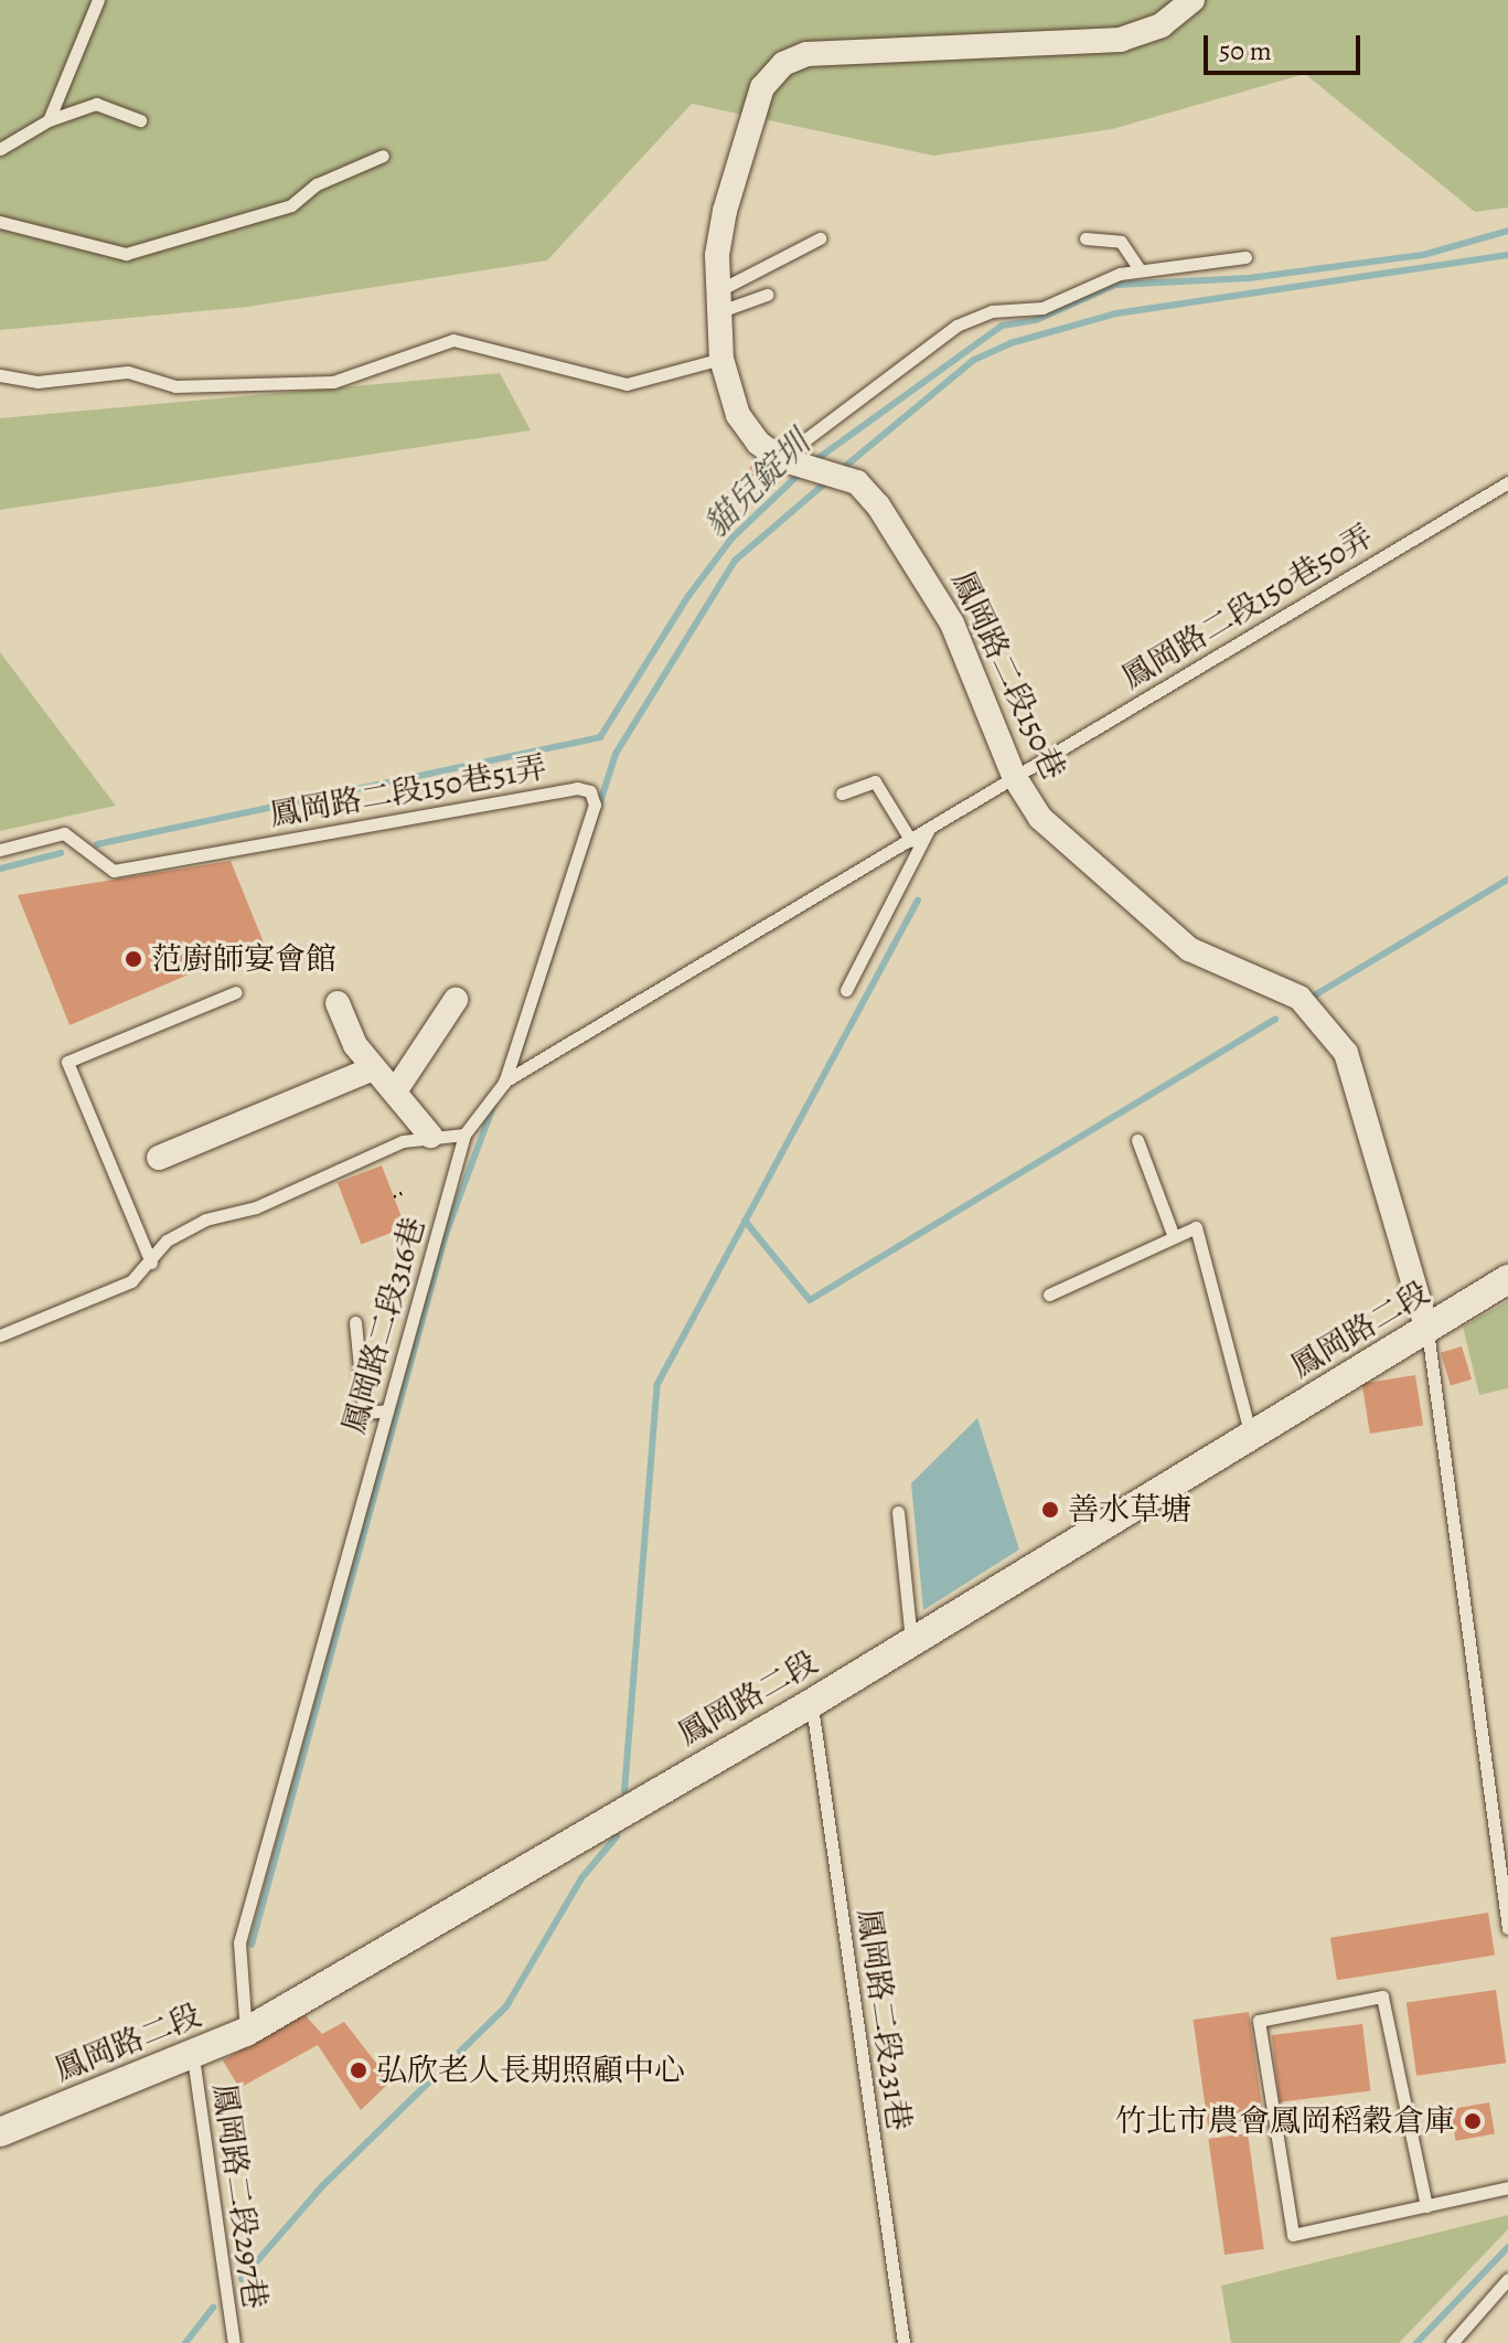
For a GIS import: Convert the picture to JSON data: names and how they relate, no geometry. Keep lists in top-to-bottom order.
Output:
{
  "streets": {
    "street": ["鳳岡路二段150巷", "鳳岡路二段"],
    "lane": [
      "鳳岡路二段150巷50弄",
      "鳳岡路二段150巷51弄",
      "鳳岡路二段316巷",
      "鳳岡路二段231巷",
      "鳳岡路二段297巷"
    ]
  },
  "crossings": [
    ["鳳岡路二段150巷50弄", "鳳岡路二段150巷"],
    ["鳳岡路二段150巷50弄", "鳳岡路二段150巷51弄"],
    ["鳳岡路二段150巷", "鳳岡路二段150巷51弄"],
    ["鳳岡路二段150巷", "鳳岡路二段"],
    ["鳳岡路二段150巷51弄", "鳳岡路二段316巷"],
    ["鳳岡路二段316巷", "鳳岡路二段"],
    ["鳳岡路二段", "鳳岡路二段231巷"],
    ["鳳岡路二段", "鳳岡路二段297巷"]
  ],
  "water": ["貓兒錠圳"],
  "places": [
    "范廚師宴會館",
    "善水草塘",
    "弘欣老人長期照顧中心",
    "竹北市農會鳳岡稻穀倉庫"
  ],
  "scale_bar": "50 m"
}
